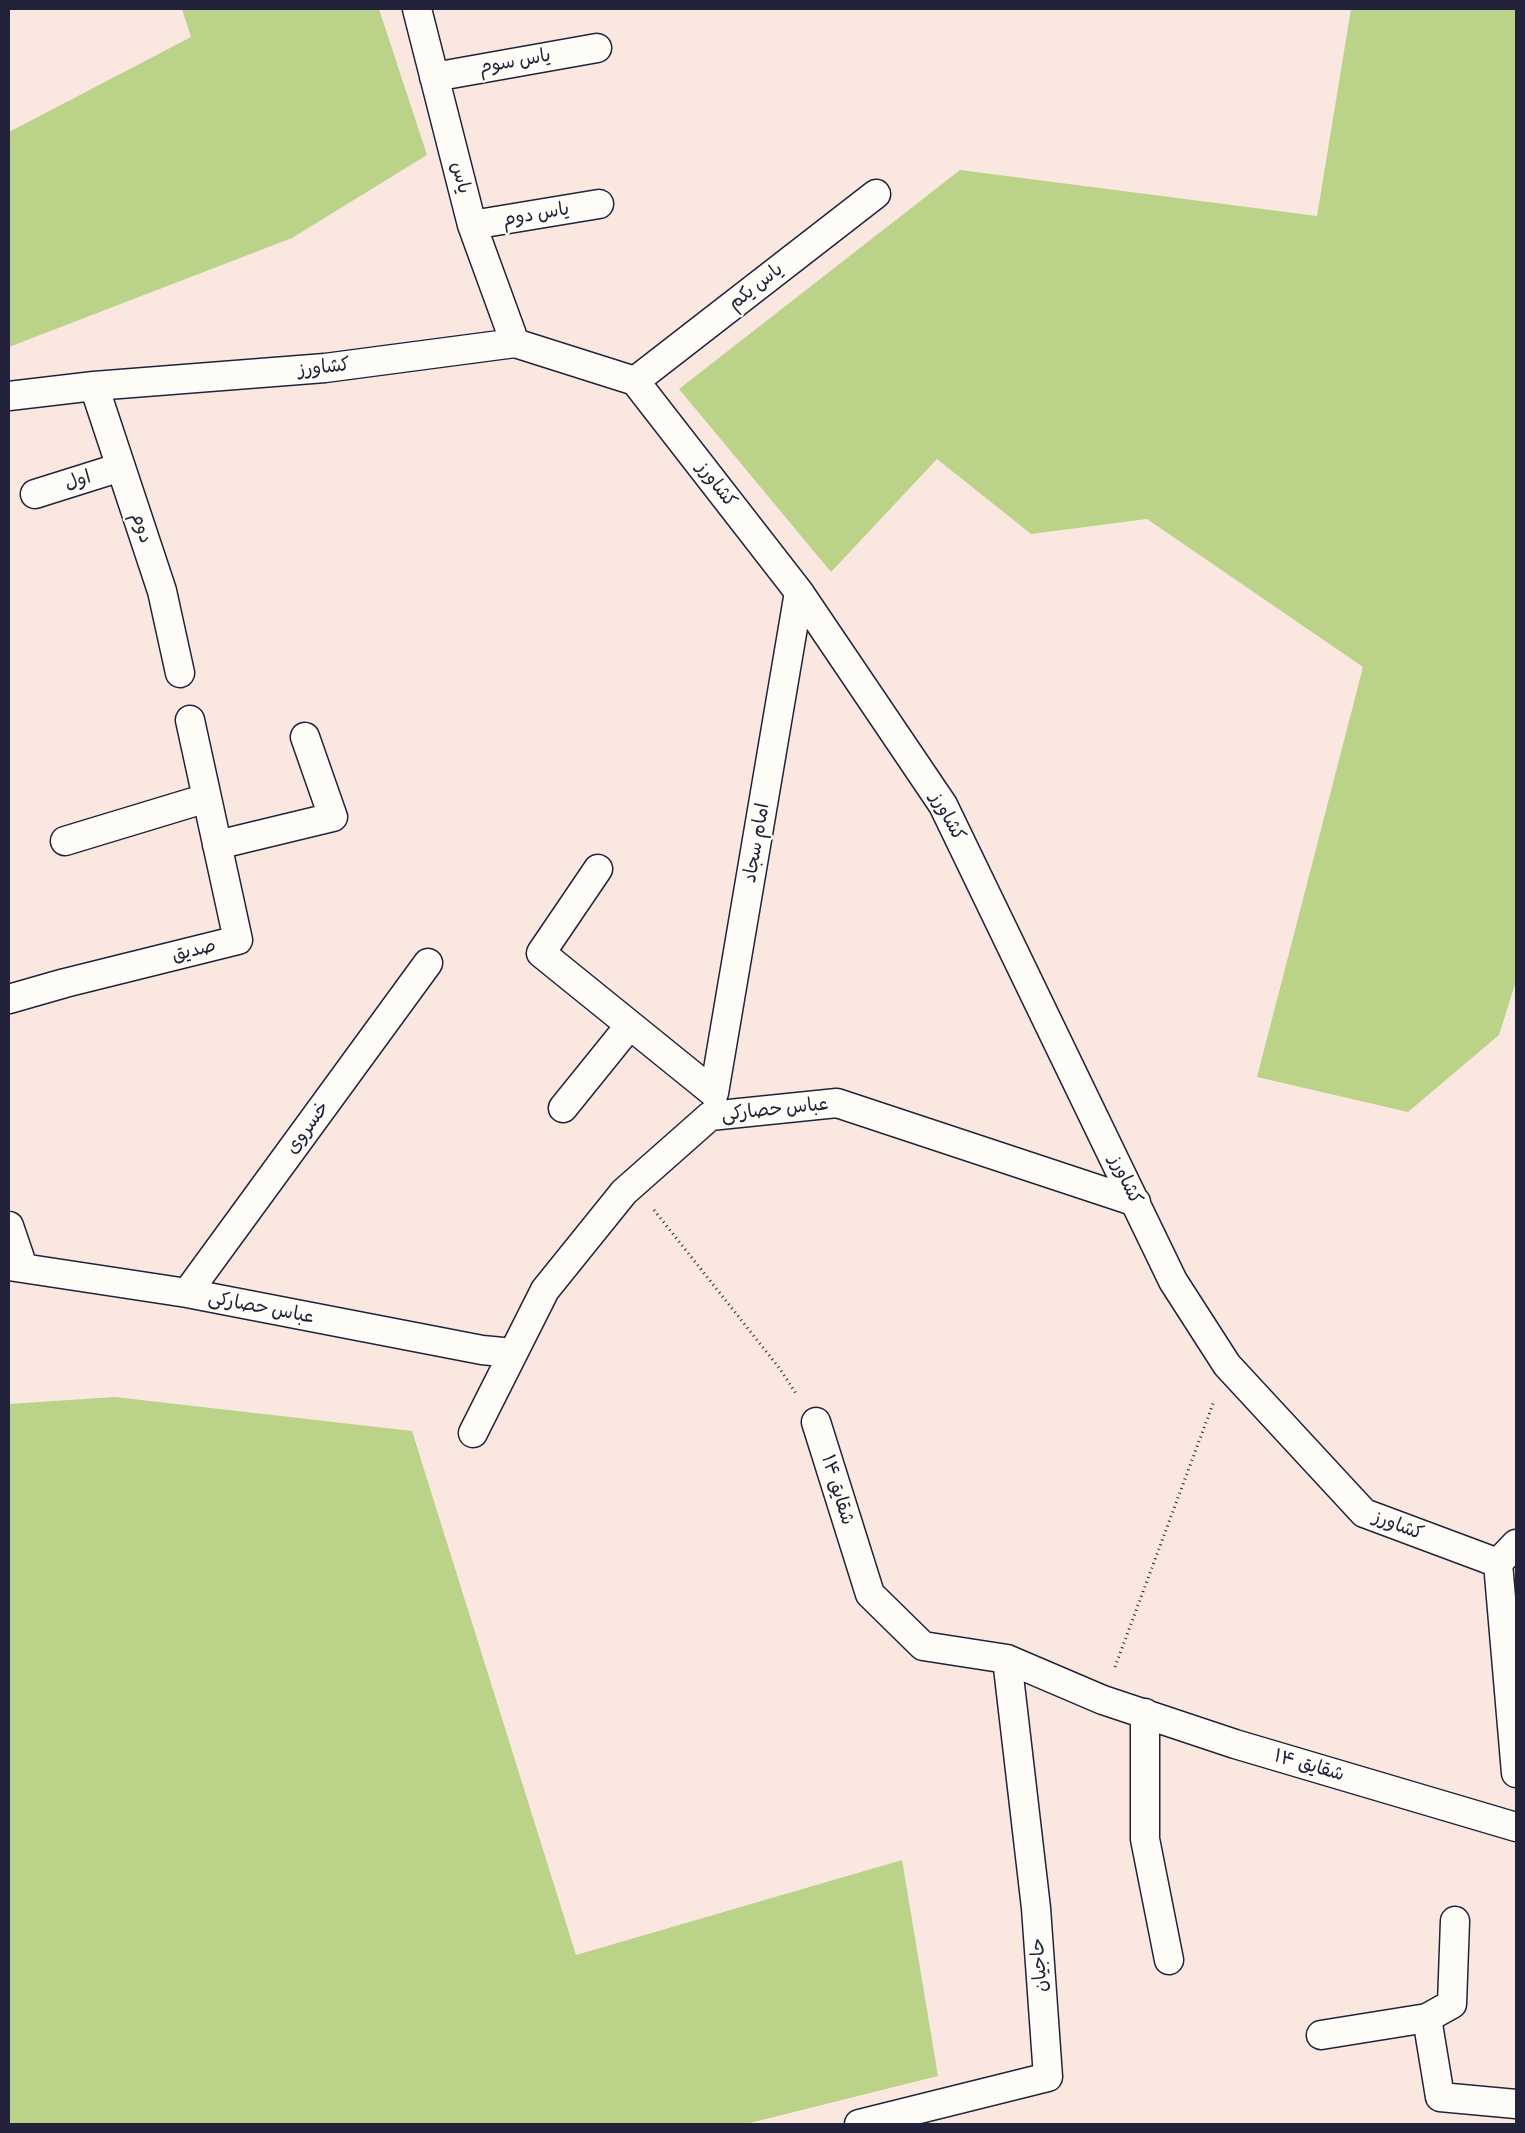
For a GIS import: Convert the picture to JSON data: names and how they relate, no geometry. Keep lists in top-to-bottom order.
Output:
{
  "streets": {
    "street": [
      "یاس سوم",
      "یاس",
      "یاس دوم",
      "یاس یکم",
      "کشاورز",
      "اول",
      "دوم",
      "امام سجاد",
      "صدیق",
      "عباس حصارکی",
      "خسروی",
      "شقایق ۱۴",
      "حاجیان"
    ]
  },
  "crossings": [
    ["یاس سوم", "یاس"],
    ["یاس", "یاس دوم"],
    ["یاس", "کشاورز"],
    ["یاس یکم", "کشاورز"],
    ["کشاورز", "دوم"],
    ["کشاورز", "امام سجاد"],
    ["کشاورز", "عباس حصارکی"],
    ["اول", "دوم"],
    ["عباس حصارکی", "خسروی"],
    ["شقایق ۱۴", "حاجیان"]
  ]
}
